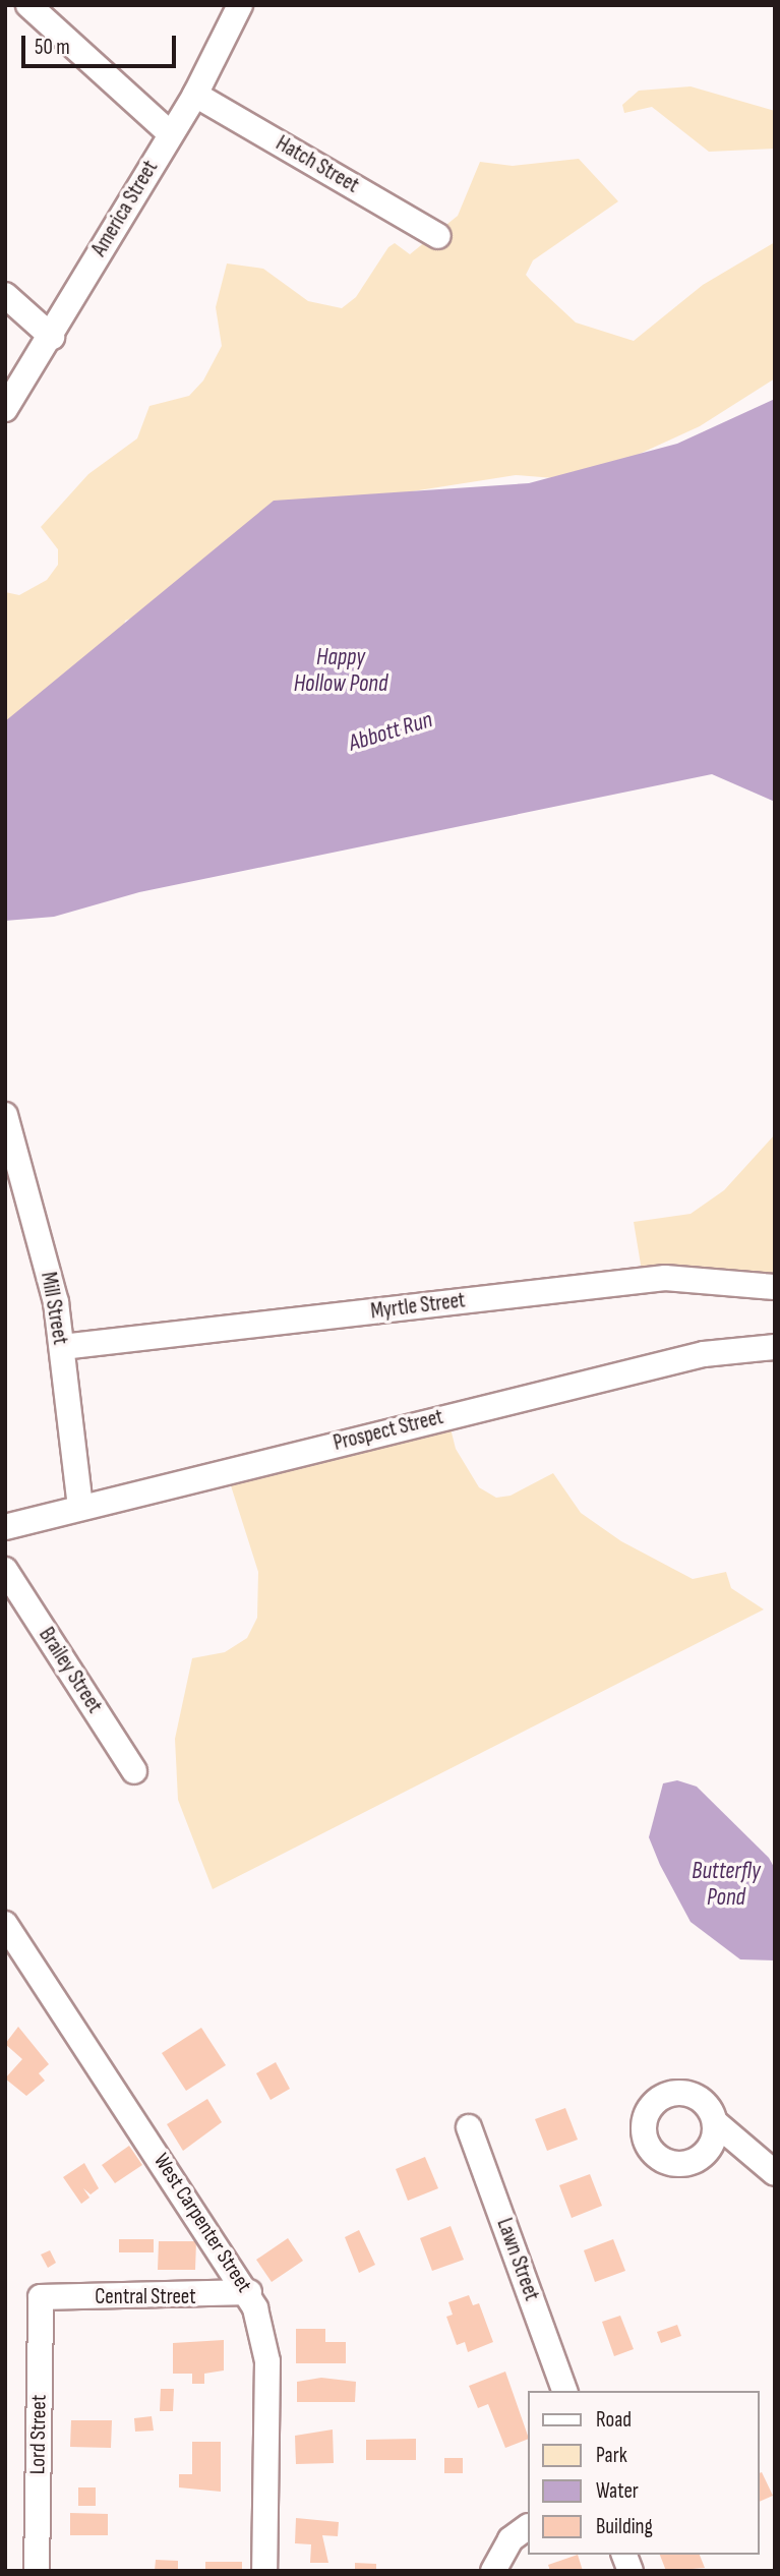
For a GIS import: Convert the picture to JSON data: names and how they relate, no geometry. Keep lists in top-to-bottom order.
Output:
{
  "streets": {
    "street": [
      "Hatch Street",
      "America Street",
      "Myrtle Street",
      "Mill Street",
      "Prospect Street",
      "Brailey Street",
      "West Carpenter Street",
      "Lawn Street",
      "Central Street",
      "Lord Street"
    ]
  },
  "crossings": [
    ["Hatch Street", "America Street"],
    ["Myrtle Street", "Mill Street"],
    ["Mill Street", "Prospect Street"],
    ["West Carpenter Street", "Central Street"],
    ["Central Street", "Lord Street"]
  ],
  "water": ["Happy Hollow Pond", "Abbott Run", "Butterfly Pond"],
  "legend": [
    "Road",
    "Park",
    "Water",
    "Building"
  ],
  "scale_bar": "50 m"
}
